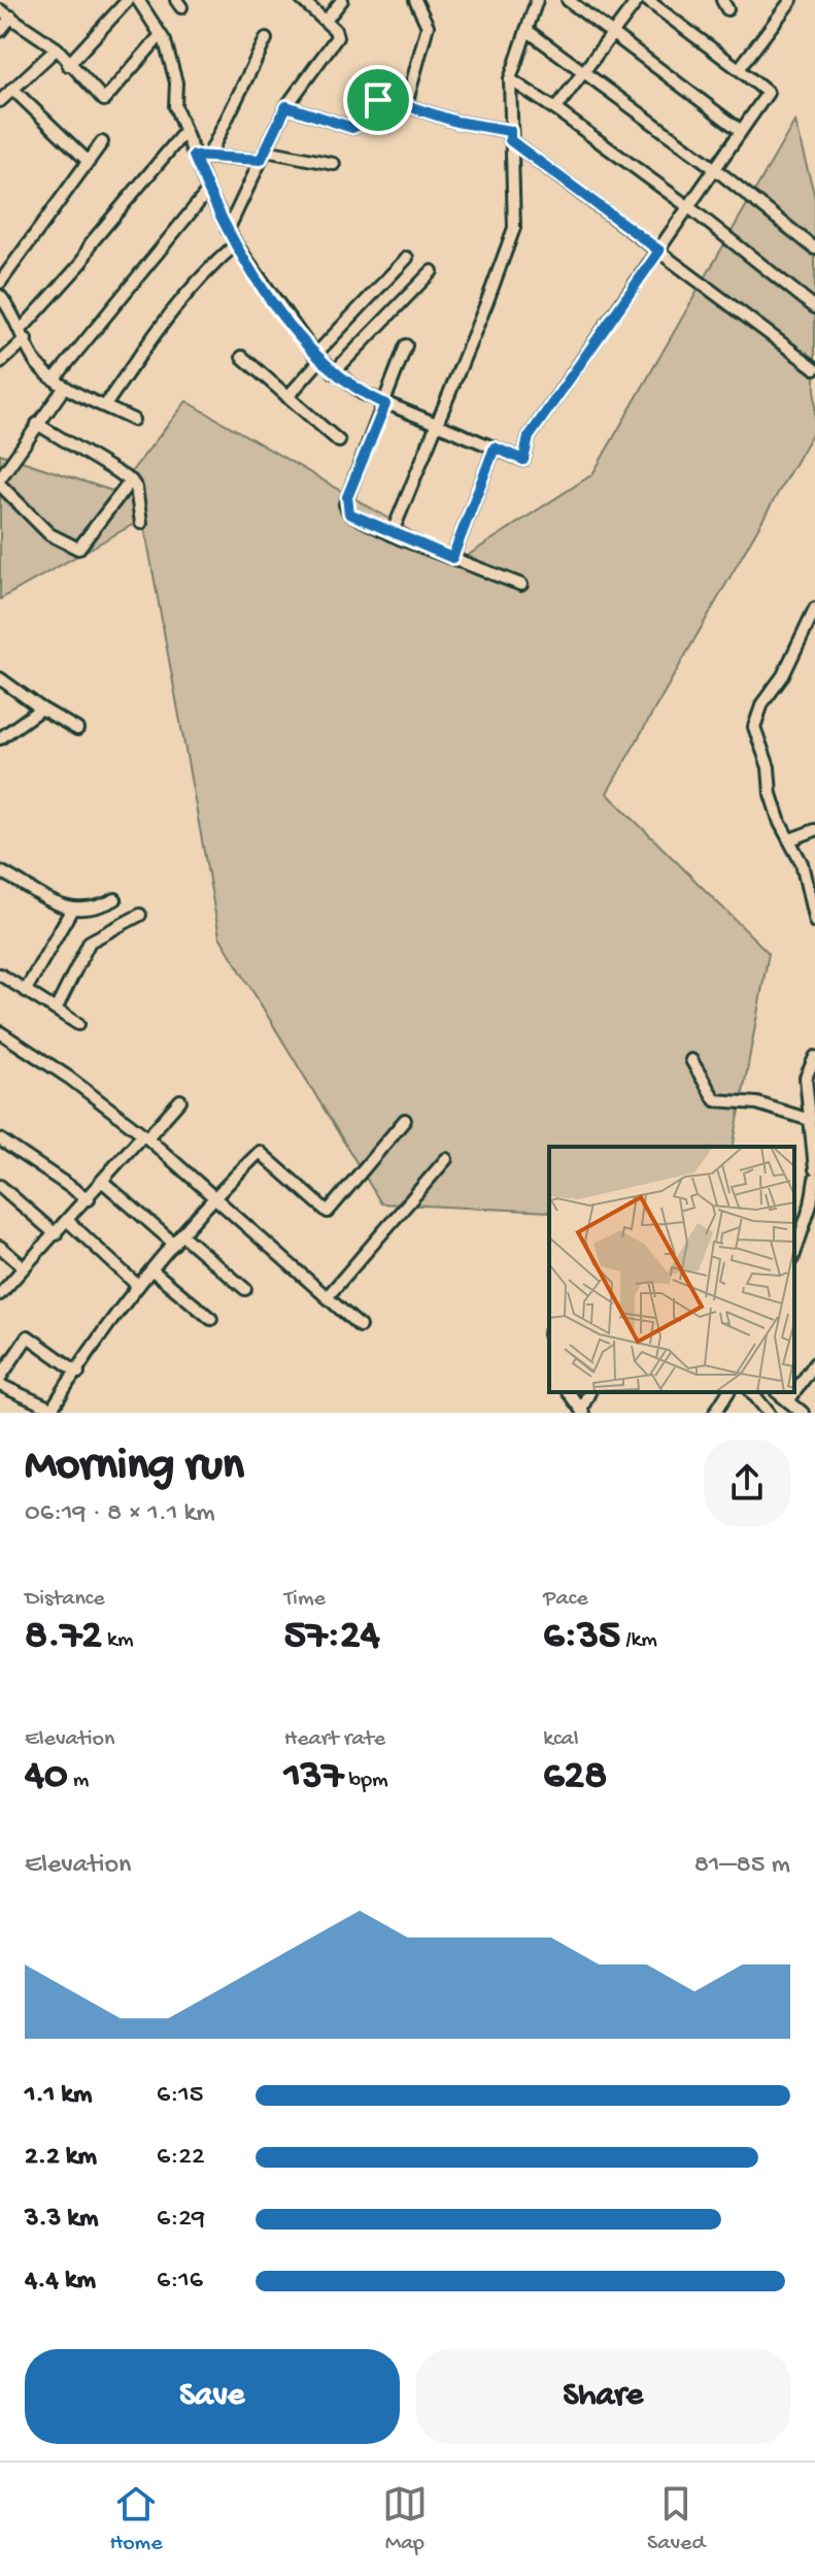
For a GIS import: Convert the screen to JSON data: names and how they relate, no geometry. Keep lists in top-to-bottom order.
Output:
{
  "page": {
    "heading": ["Morning run", "06:19 · 8 × 1.1 km"],
    "stats": [
      ["Distance", "8.72 km"],
      ["Time", "57:24"],
      ["Pace", "6:35 /km"],
      ["Elevation", "40 m"],
      ["Heart rate", "137 bpm"],
      ["kcal", "628"]
    ],
    "chart": ["Elevation", "81–85 m"],
    "list": [
      {
        "name": "1.1 km",
        "note": "6:15"
      },
      {
        "name": "2.2 km",
        "note": "6:22"
      },
      {
        "name": "3.3 km",
        "note": "6:29"
      },
      {
        "name": "4.4 km",
        "note": "6:16"
      }
    ],
    "buttons": ["Save", "Share"],
    "tabs": ["Home", "Map", "Saved"]
  }
}
